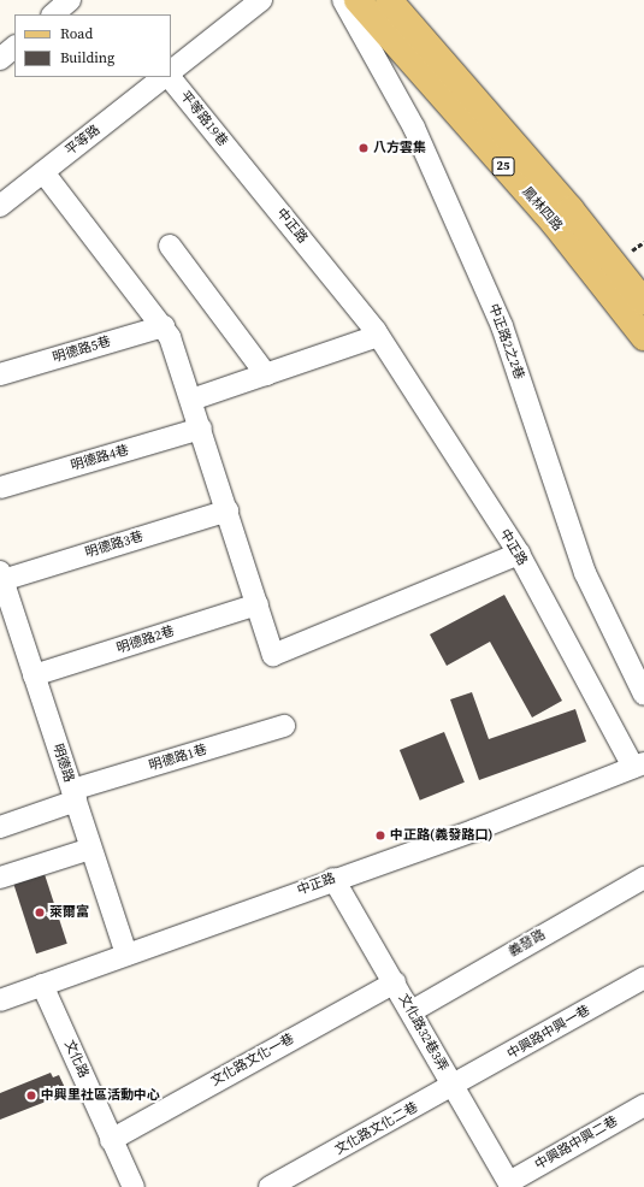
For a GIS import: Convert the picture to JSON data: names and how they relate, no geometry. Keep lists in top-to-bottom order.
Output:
{
  "streets": {
    "main road": ["25", "鳳林四路"],
    "street": [
      "平等路19巷",
      "平等路",
      "中正路",
      "中正路2之2巷",
      "明德路5巷",
      "明德路4巷",
      "明德路3巷",
      "明德路2巷",
      "明德路1巷",
      "明德路",
      "義發路",
      "文化路32巷3弄",
      "中興路中興一巷",
      "文化路",
      "文化路文化一巷",
      "文化路文化二巷",
      "中興路中興二巷"
    ]
  },
  "crossings": [
    ["平等路19巷", "中正路"],
    ["中正路", "明德路"],
    ["中正路", "文化路32巷3弄"],
    ["中正路", "文化路"],
    ["明德路3巷", "明德路"],
    ["明德路2巷", "明德路"],
    ["明德路1巷", "明德路"],
    ["義發路", "文化路32巷3弄"],
    ["文化路32巷3弄", "中興路中興一巷"],
    ["文化路32巷3弄", "文化路文化一巷"],
    ["文化路32巷3弄", "文化路文化二巷"],
    ["文化路32巷3弄", "中興路中興二巷"],
    ["中興路中興一巷", "文化路文化二巷"],
    ["文化路", "文化路文化一巷"]
  ],
  "places": [
    "八方雲集",
    "中正路(義發路口)",
    "萊爾富",
    "中興里社區活動中心"
  ],
  "legend": ["Road", "Building"]
}
